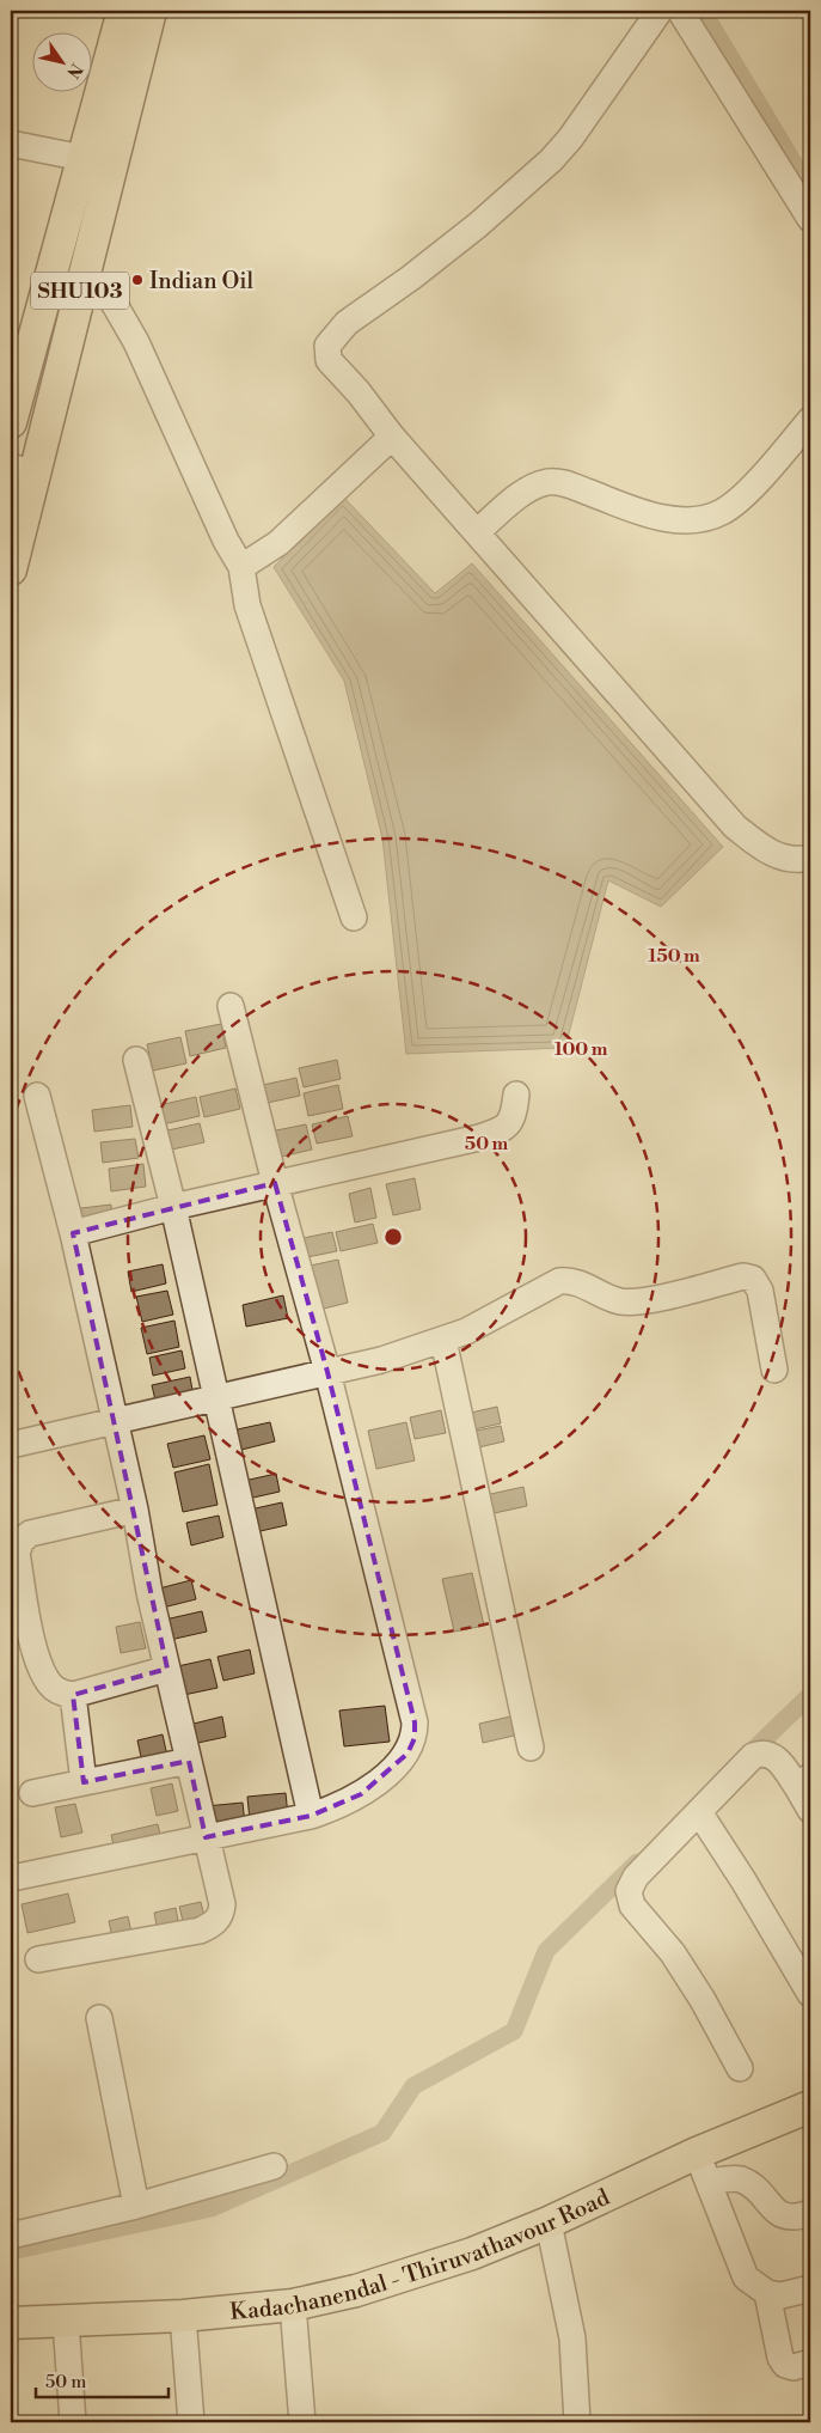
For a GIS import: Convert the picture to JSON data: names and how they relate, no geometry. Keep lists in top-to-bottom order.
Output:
{
  "streets": {
    "main road": ["SHU103", "Kadachanendal - Thiruvathavour Road"]
  },
  "places": ["Indian Oil"],
  "scale_bar": "50 m",
  "north": "bottom right",
  "rings": ["150 m", "100 m", "50 m"]
}
